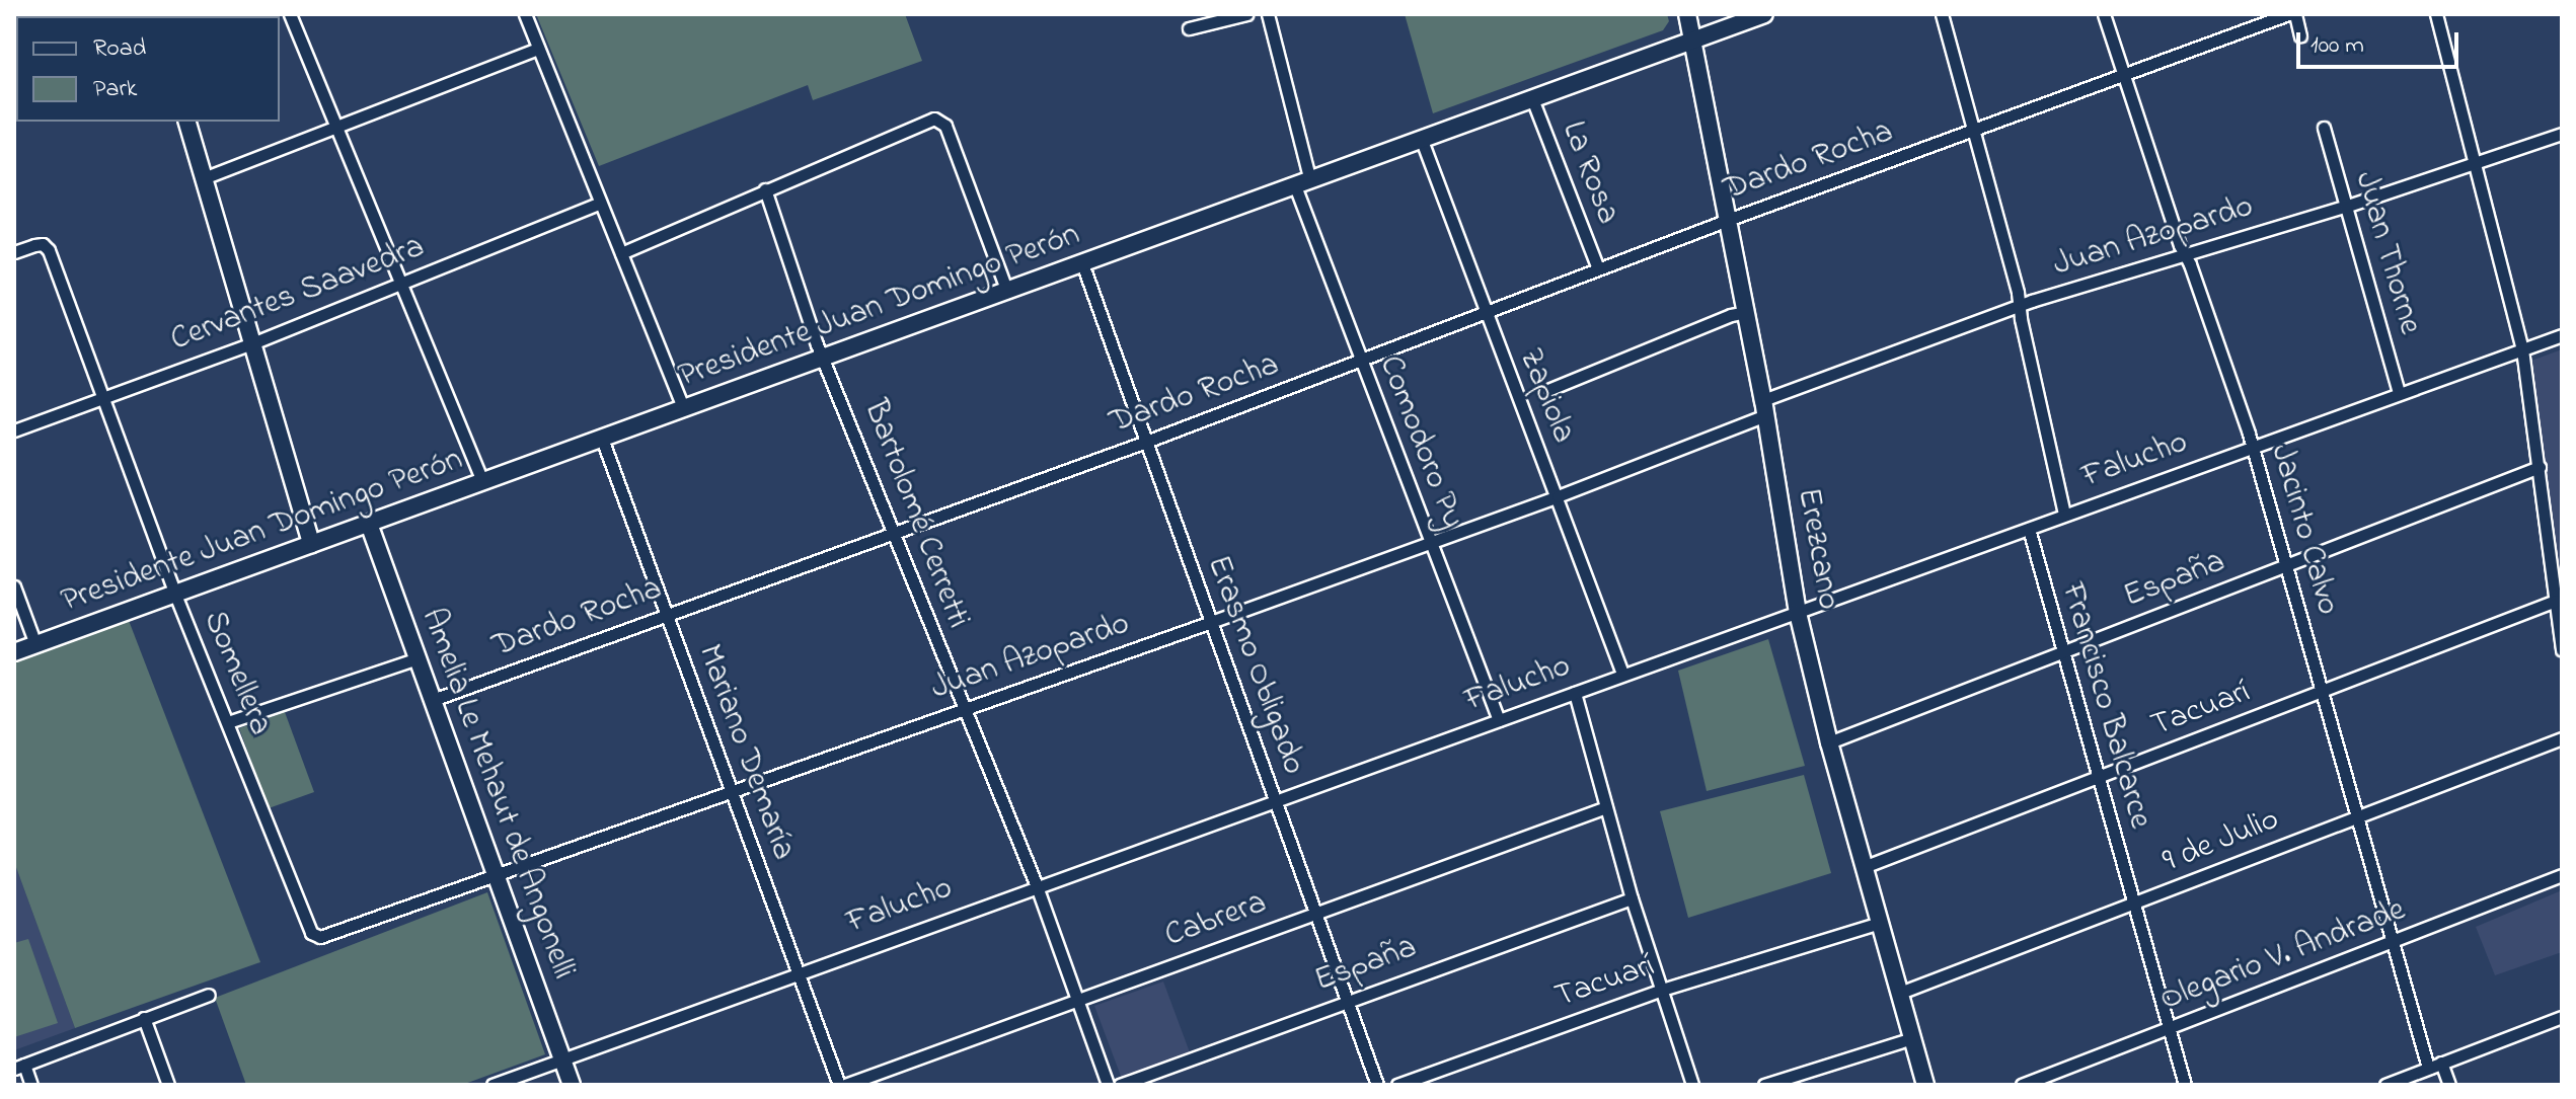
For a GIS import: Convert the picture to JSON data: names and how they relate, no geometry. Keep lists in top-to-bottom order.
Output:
{
  "streets": {
    "street": [
      "Dardo Rocha",
      "La Rosa",
      "Juan Azopardo",
      "Juan Thorne",
      "Cervantes Saavedra",
      "Presidente Juan Domingo Perón",
      "Zapiola",
      "Comodoro Py",
      "Falucho",
      "Bartolomé Cerretti",
      "Jacinto Calvo",
      "Erezcano",
      "España",
      "Erasmo Obligado",
      "Somellera",
      "Francisco Balcarce",
      "Tacuarí",
      "Mariano Demaría",
      "Amelia Le Mehaut de Angonelli",
      "9 de Julio",
      "Cabrera",
      "Olegario V. Andrade"
    ]
  },
  "crossings": [
    ["Dardo Rocha", "La Rosa"],
    ["Dardo Rocha", "Zapiola"],
    ["Dardo Rocha", "Comodoro Py"],
    ["Dardo Rocha", "Bartolomé Cerretti"],
    ["Dardo Rocha", "Jacinto Calvo"],
    ["Dardo Rocha", "Erezcano"],
    ["Dardo Rocha", "Erasmo Obligado"],
    ["Dardo Rocha", "Mariano Demaría"],
    ["Dardo Rocha", "Amelia Le Mehaut de Angonelli"],
    ["La Rosa", "Presidente Juan Domingo Perón"],
    ["Juan Azopardo", "Juan Thorne"],
    ["Juan Azopardo", "Zapiola"],
    ["Juan Azopardo", "Comodoro Py"],
    ["Juan Azopardo", "Bartolomé Cerretti"],
    ["Juan Azopardo", "Jacinto Calvo"],
    ["Juan Azopardo", "Erezcano"],
    ["Juan Azopardo", "Erasmo Obligado"],
    ["Juan Azopardo", "Somellera"],
    ["Juan Azopardo", "Mariano Demaría"],
    ["Juan Azopardo", "Amelia Le Mehaut de Angonelli"],
    ["Juan Thorne", "Falucho"],
    ["Cervantes Saavedra", "Somellera"],
    ["Presidente Juan Domingo Perón", "Zapiola"],
    ["Presidente Juan Domingo Perón", "Comodoro Py"],
    ["Presidente Juan Domingo Perón", "Bartolomé Cerretti"],
    ["Presidente Juan Domingo Perón", "Erezcano"],
    ["Presidente Juan Domingo Perón", "Erasmo Obligado"],
    ["Presidente Juan Domingo Perón", "Somellera"],
    ["Presidente Juan Domingo Perón", "Mariano Demaría"],
    ["Presidente Juan Domingo Perón", "Amelia Le Mehaut de Angonelli"],
    ["Zapiola", "Falucho"],
    ["Comodoro Py", "Falucho"],
    ["Falucho", "Bartolomé Cerretti"],
    ["Falucho", "Jacinto Calvo"],
    ["Falucho", "Erezcano"],
    ["Falucho", "Erasmo Obligado"],
    ["Falucho", "Francisco Balcarce"],
    ["Falucho", "Mariano Demaría"],
    ["Falucho", "Amelia Le Mehaut de Angonelli"],
    ["Bartolomé Cerretti", "Cabrera"],
    ["Jacinto Calvo", "España"],
    ["Jacinto Calvo", "Tacuarí"],
    ["Jacinto Calvo", "9 de Julio"],
    ["Jacinto Calvo", "Olegario V. Andrade"],
    ["Erezcano", "España"],
    ["Erezcano", "Tacuarí"],
    ["Erezcano", "9 de Julio"],
    ["España", "Erasmo Obligado"],
    ["España", "Francisco Balcarce"],
    ["Erasmo Obligado", "Cabrera"],
    ["Francisco Balcarce", "Tacuarí"],
    ["Francisco Balcarce", "9 de Julio"],
    ["Francisco Balcarce", "Olegario V. Andrade"]
  ],
  "legend": ["Road", "Park"],
  "scale_bar": "100 m"
}
